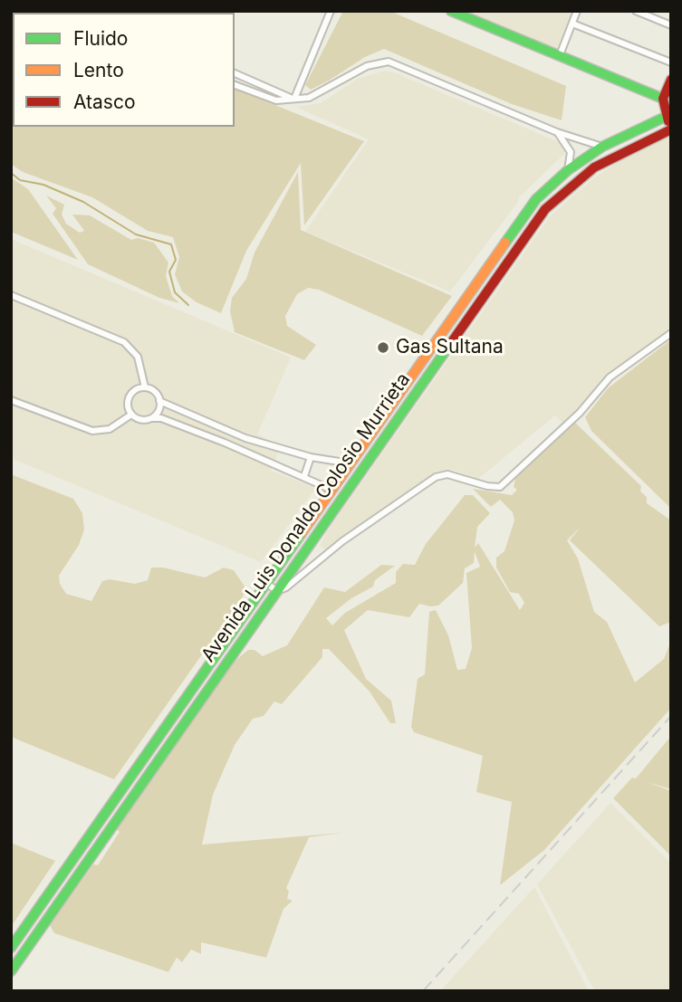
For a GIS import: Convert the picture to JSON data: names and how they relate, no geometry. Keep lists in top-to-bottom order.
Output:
{
  "streets": {
    "main road": ["Avenida Luis Donaldo Colosio Murrieta"]
  },
  "places": ["Gas Sultana"],
  "legend": ["Fluido", "Lento", "Atasco"]
}
